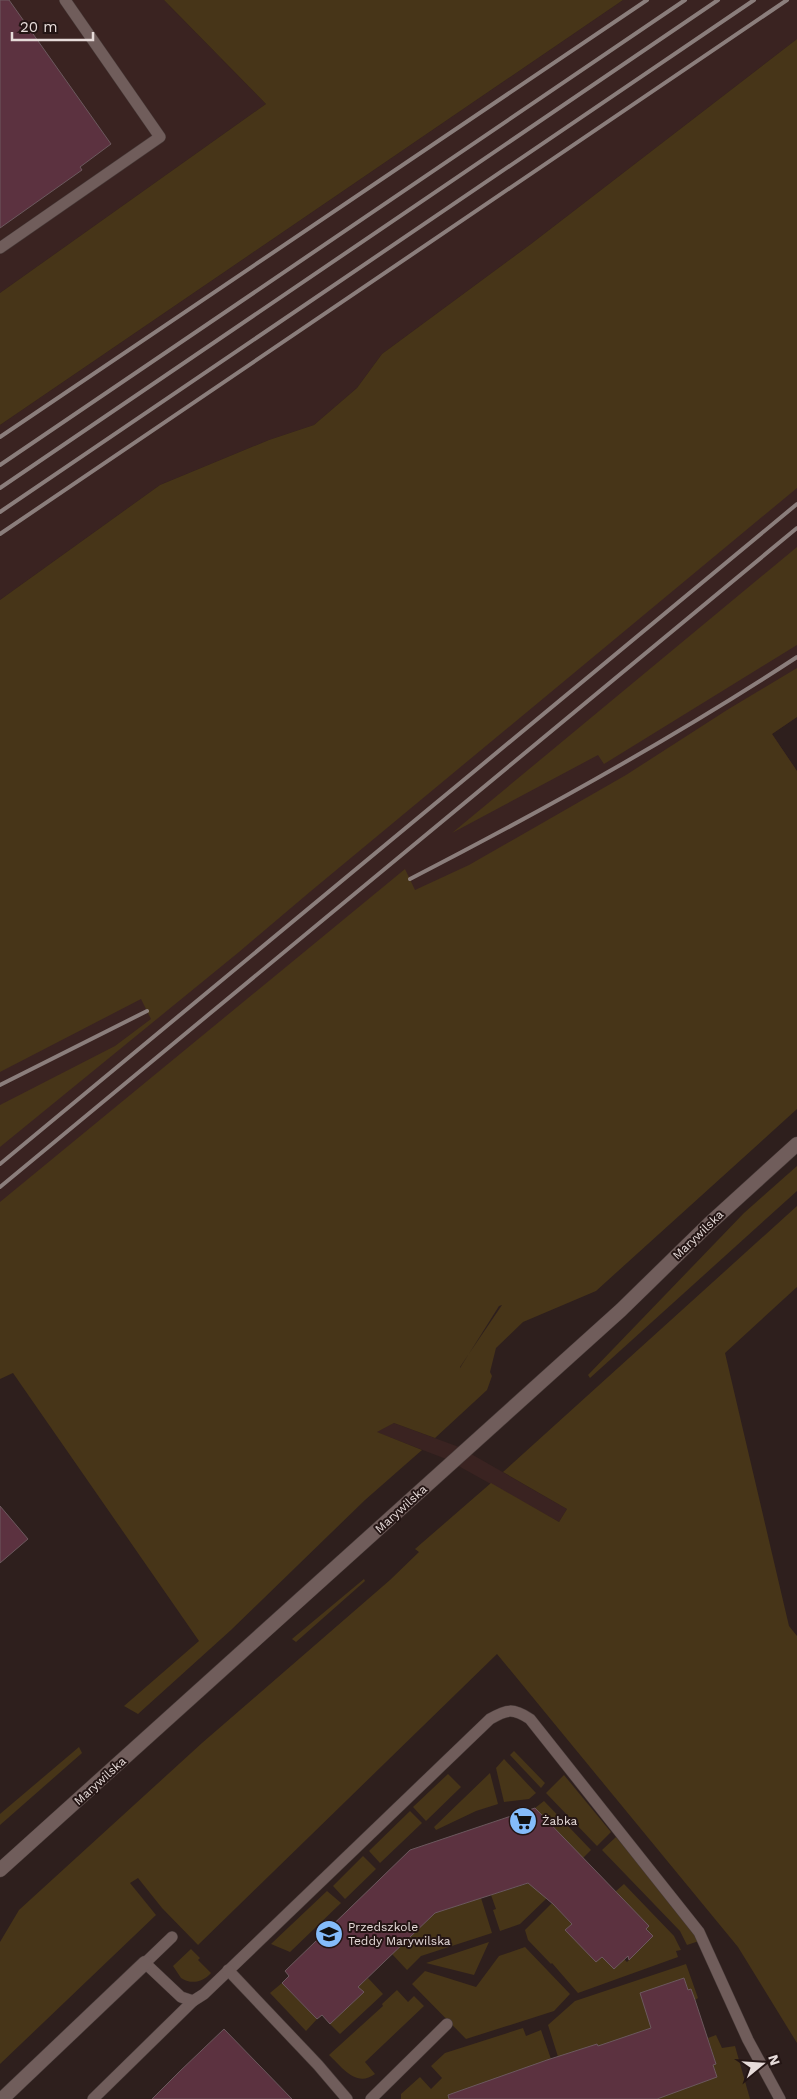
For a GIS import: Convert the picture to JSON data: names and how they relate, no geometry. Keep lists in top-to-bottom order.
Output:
{
  "streets": {
    "street": ["Marywilska"]
  },
  "places": {
    "supermarket": ["Żabka"],
    "school or university": ["Przedszkole Teddy Marywilska"]
  },
  "scale_bar": "20 m",
  "north": "right"
}
